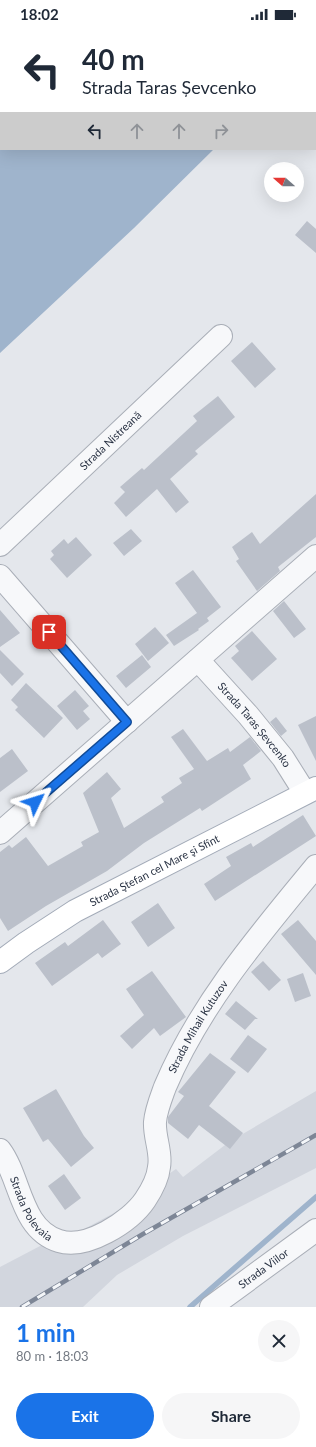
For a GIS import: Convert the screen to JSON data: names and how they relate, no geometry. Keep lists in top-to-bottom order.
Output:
{
  "streets": {
    "main road": ["Strada Ştefan cel Mare şi Sfînt"],
    "street": [
      "Strada Nistreană",
      "Strada Taras Șevcenko",
      "Strada Mihail Kutuzov",
      "Strada Polevaia",
      "Strada Viilor"
    ]
  },
  "crossings": [
    ["Strada Taras Șevcenko", "Strada Ştefan cel Mare şi Sfînt"],
    ["Strada Mihail Kutuzov", "Strada Polevaia"]
  ],
  "north": "left",
  "page": {
    "status": "18:02",
    "turn": ["40 m", "Strada Taras Șevcenko"],
    "heading": ["1 min", "80 m · 18:03"],
    "buttons": ["Exit", "Share"]
  }
}
